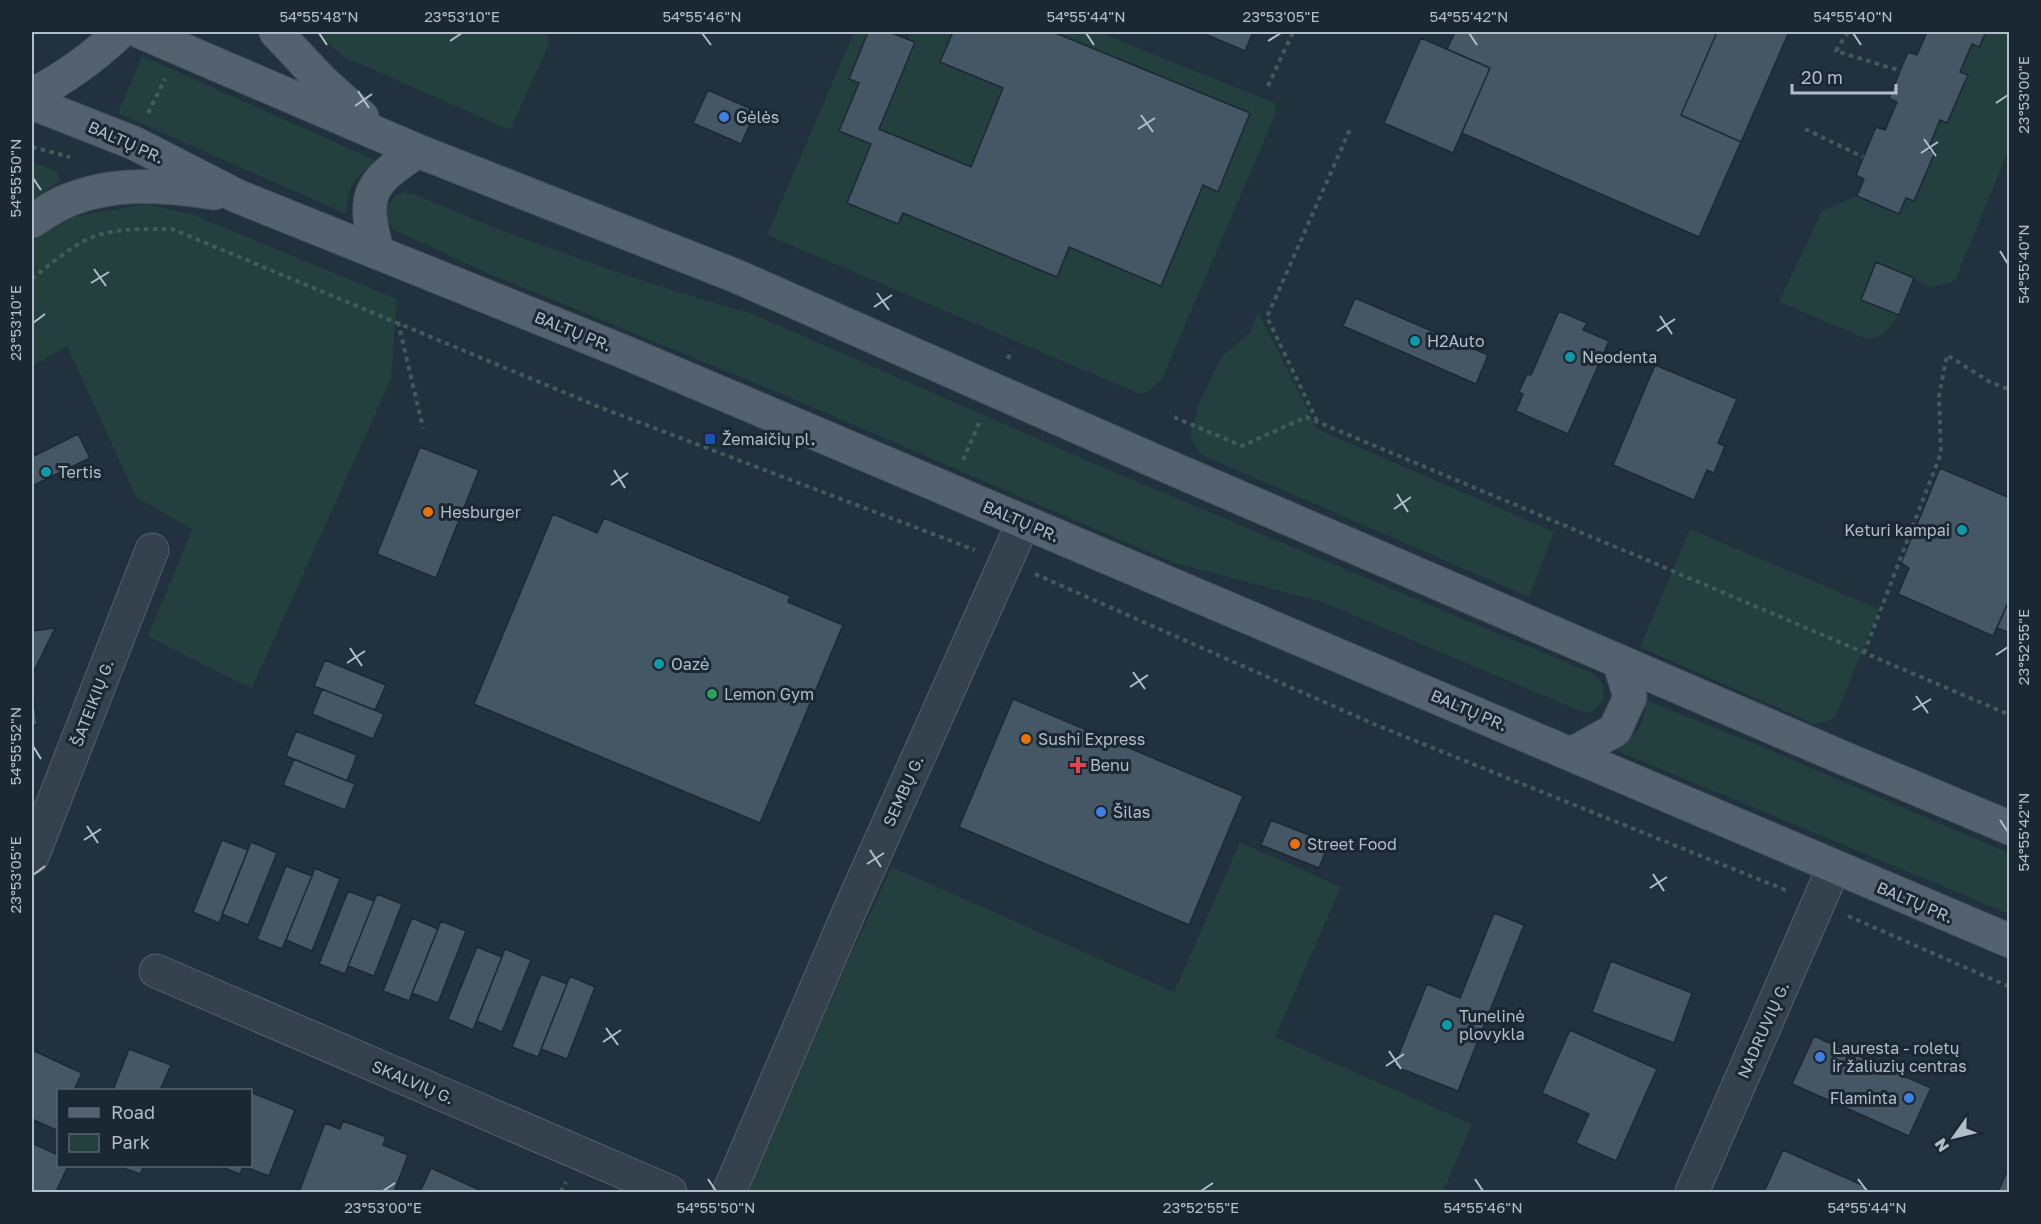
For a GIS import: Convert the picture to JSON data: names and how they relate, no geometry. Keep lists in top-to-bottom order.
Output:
{
  "streets": {
    "main road": ["BALTŲ PR."],
    "street": [
      "ŠATEIKIŲ G.",
      "SEMBŲ G.",
      "NADRUVIŲ G.",
      "SKALVIŲ G."
    ]
  },
  "crossings": [
    ["BALTŲ PR.", "SEMBŲ G."],
    ["BALTŲ PR.", "NADRUVIŲ G."]
  ],
  "places": {
    "other": [
      "Gėlės",
      "H2Auto",
      "Neodenta",
      "Tertis",
      "Hesburger",
      "Keturi kampai",
      "Oazė",
      "Lemon Gym",
      "Sushi Express",
      "Šilas",
      "Street Food",
      "Tunelinė plovykla",
      "Lauresta - roletų ir žaliuzių centras",
      "Flaminta"
    ],
    "transit": ["Žemaičių pl."],
    "health": ["Benu"]
  },
  "legend": ["Road", "Park"],
  "scale_bar": "20 m",
  "north": "bottom left",
  "coordinates": [
    "54°55'48\"N",
    "23°53'10\"E",
    "54°55'46\"N",
    "54°55'44\"N",
    "23°53'05\"E",
    "54°55'42\"N",
    "54°55'40\"N",
    "23°53'00\"E",
    "54°55'50\"N",
    "23°52'55\"E",
    "54°55'52\"N"
  ]
}
